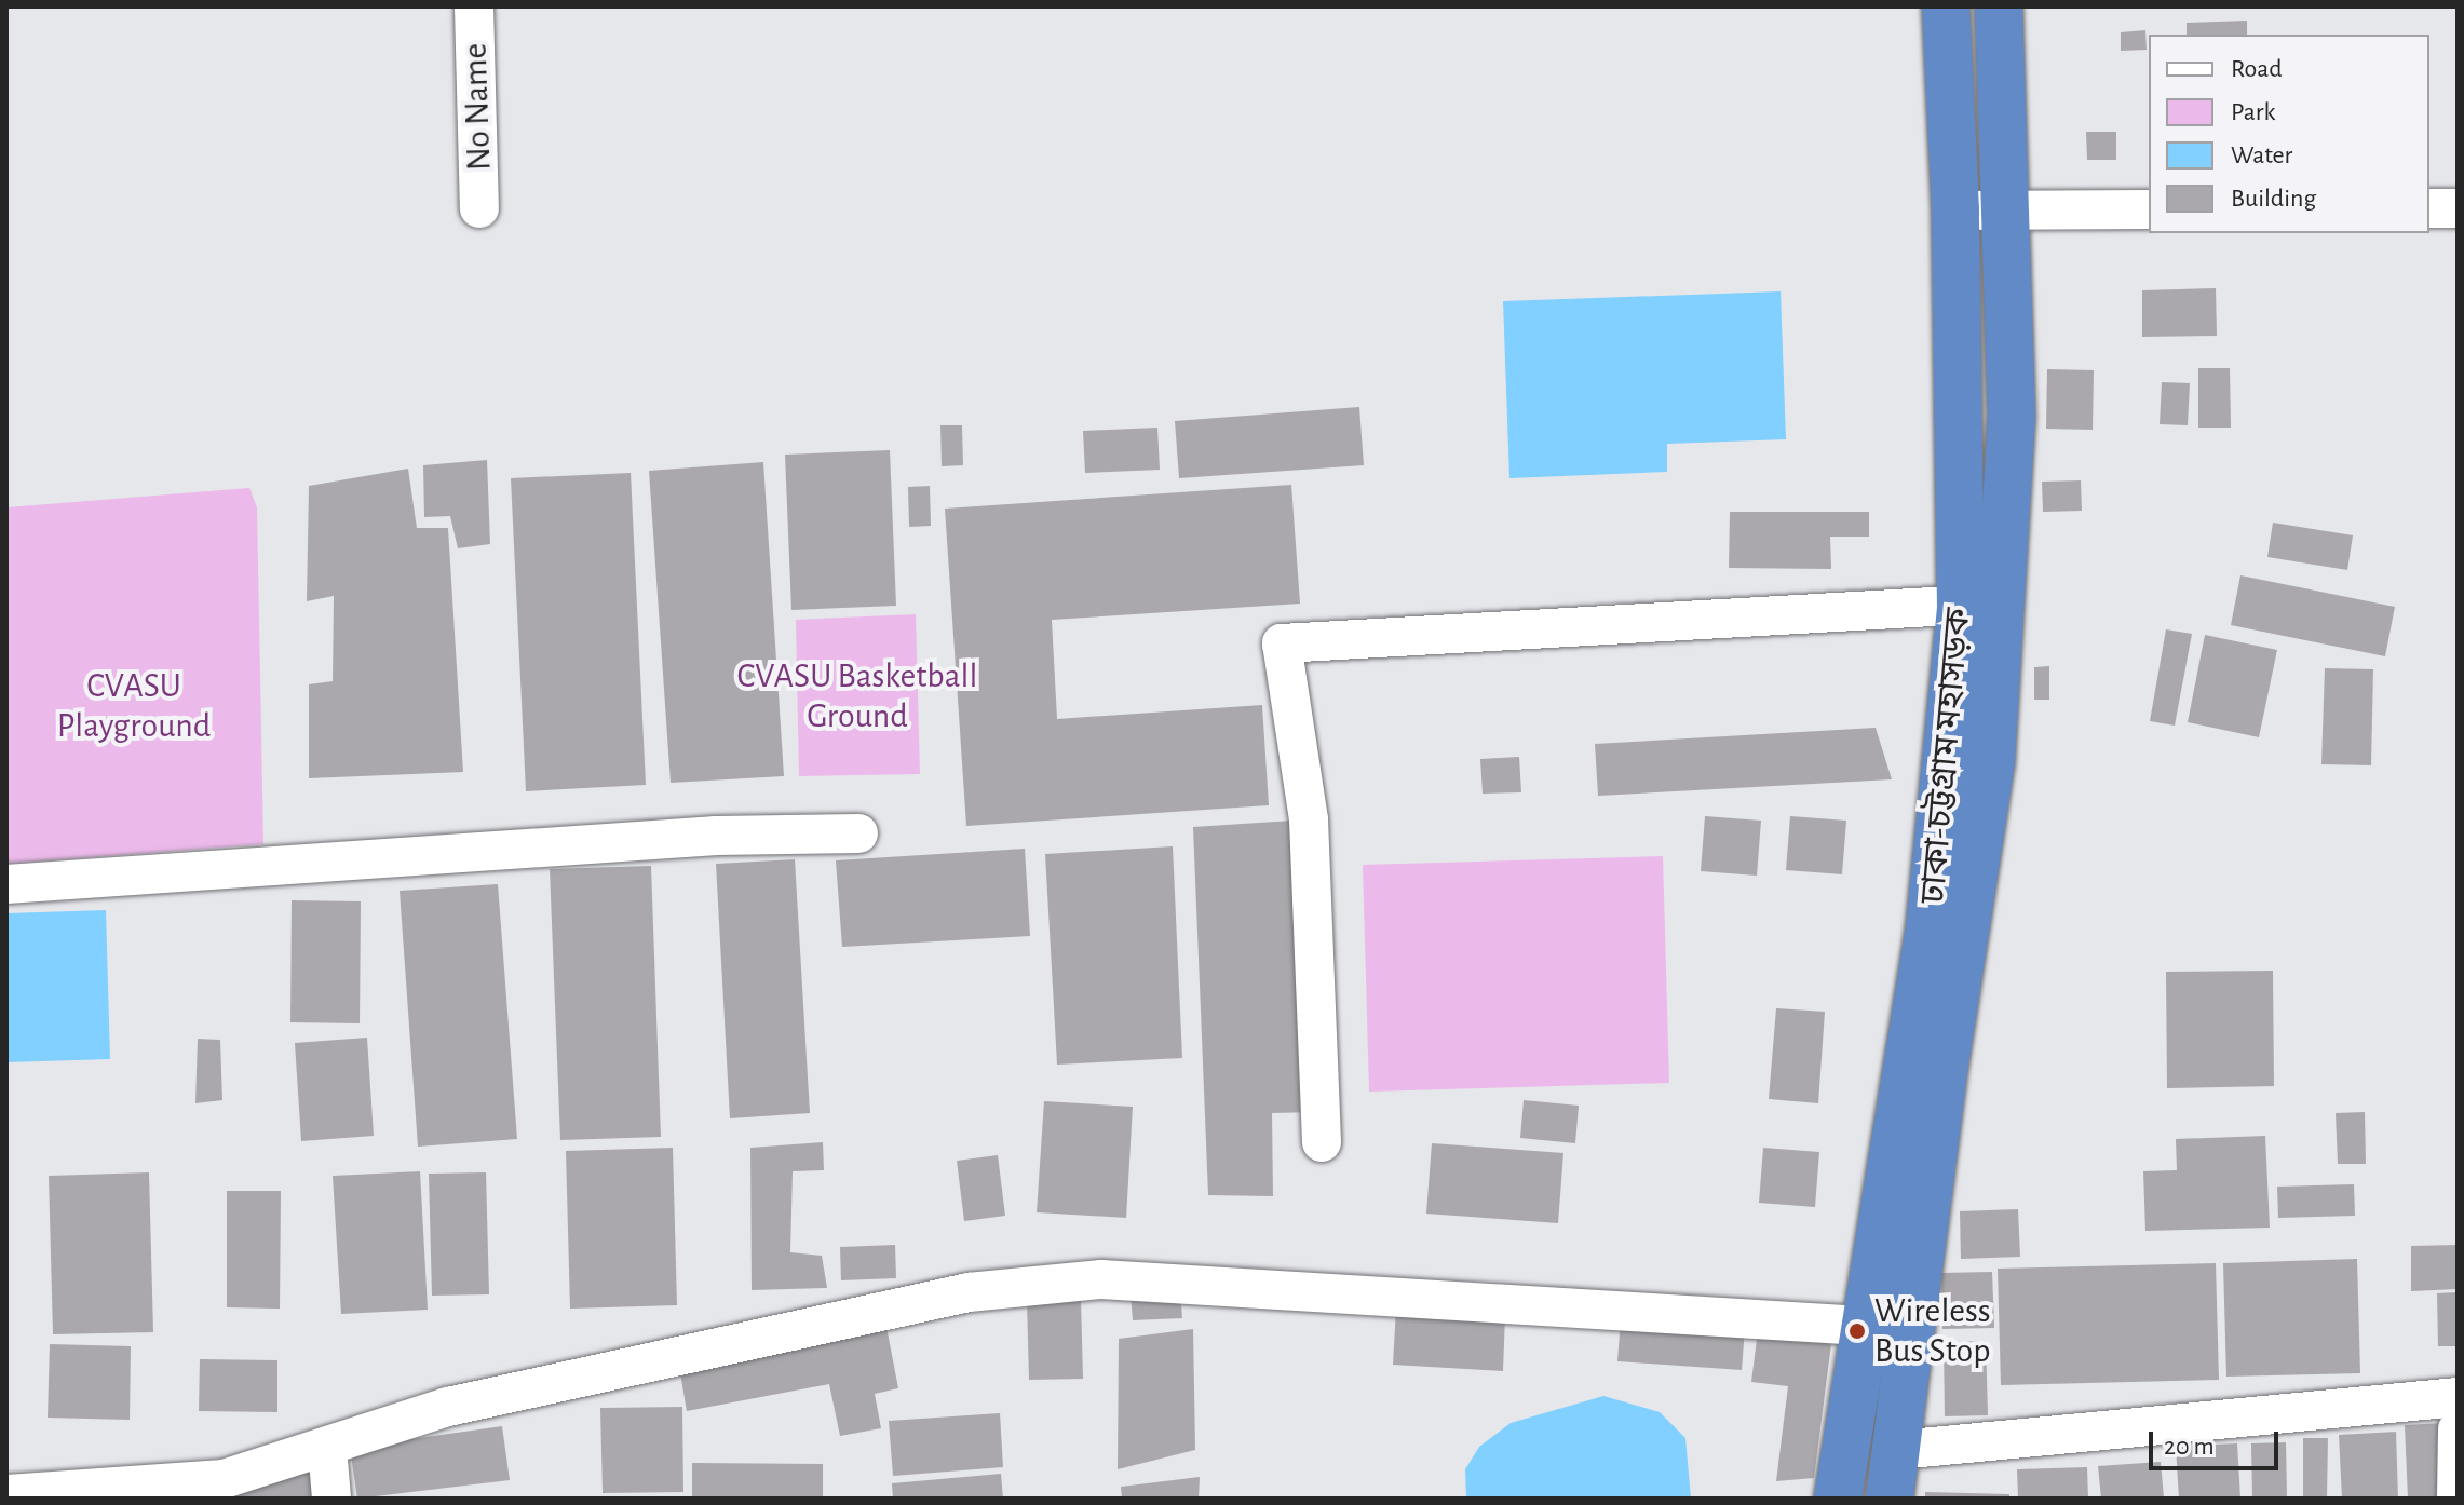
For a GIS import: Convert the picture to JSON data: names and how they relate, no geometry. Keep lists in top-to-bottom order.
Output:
{
  "streets": {
    "highway": ["ঢাকা-চট্টগ্রাম মহাসড়ক"],
    "street": ["No Name"]
  },
  "parks": ["CVASU Basketball Ground", "CVASU Playground"],
  "places": ["Wireless Bus Stop"],
  "legend": [
    "Road",
    "Park",
    "Water",
    "Building"
  ],
  "scale_bar": "20 m"
}
